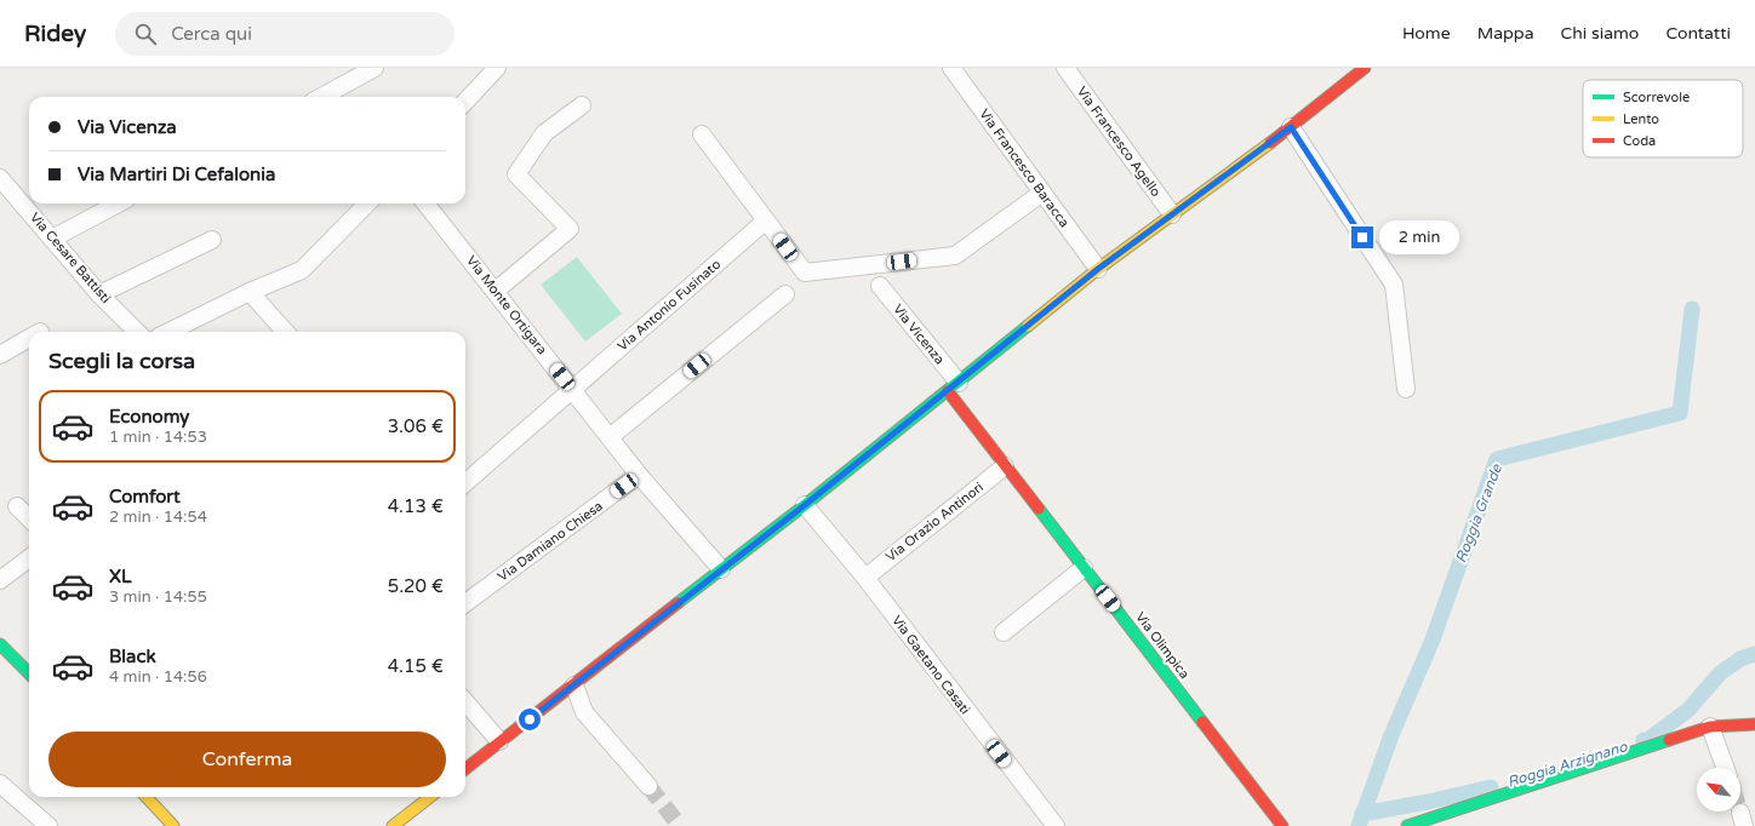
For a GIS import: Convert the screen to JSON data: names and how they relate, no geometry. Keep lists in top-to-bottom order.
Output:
{
  "streets": {
    "street": [
      "Via Francesco Agello",
      "Via Francesco Baracca",
      "Via Cesare Battisti",
      "Via Monte Ortigara",
      "Via Antonio Fusinato",
      "Via Vicenza",
      "Via Orazio Antinori",
      "Via Damiano Chiesa",
      "Via Olimpica",
      "Via Gaetano Casati"
    ]
  },
  "crossings": [
    ["Via Monte Ortigara", "Via Antonio Fusinato"],
    ["Via Monte Ortigara", "Via Damiano Chiesa"],
    ["Via Vicenza", "Via Olimpica"],
    ["Via Orazio Antinori", "Via Olimpica"],
    ["Via Orazio Antinori", "Via Gaetano Casati"]
  ],
  "water": ["Roggia Grande", "Roggia Arzignano"],
  "legend": ["Scorrevole", "Lento", "Coda"],
  "north": "top left",
  "page": {
    "header": "Ridey",
    "search": "Cerca qui",
    "nav": [
      "Home",
      "Mappa",
      "Chi siamo",
      "Contatti"
    ],
    "banner": ["Via Vicenza", "Via Martiri Di Cefalonia"],
    "bubble": "2 min",
    "heading": "Scegli la corsa",
    "list": [
      {
        "name": "Economy",
        "note": "1 min · 14:53",
        "value": "3.06 €"
      },
      {
        "name": "Comfort",
        "note": "2 min · 14:54",
        "value": "4.13 €"
      },
      {
        "name": "XL",
        "note": "3 min · 14:55",
        "value": "5.20 €"
      },
      {
        "name": "Black",
        "note": "4 min · 14:56",
        "value": "4.15 €"
      }
    ],
    "buttons": "Conferma"
  }
}
